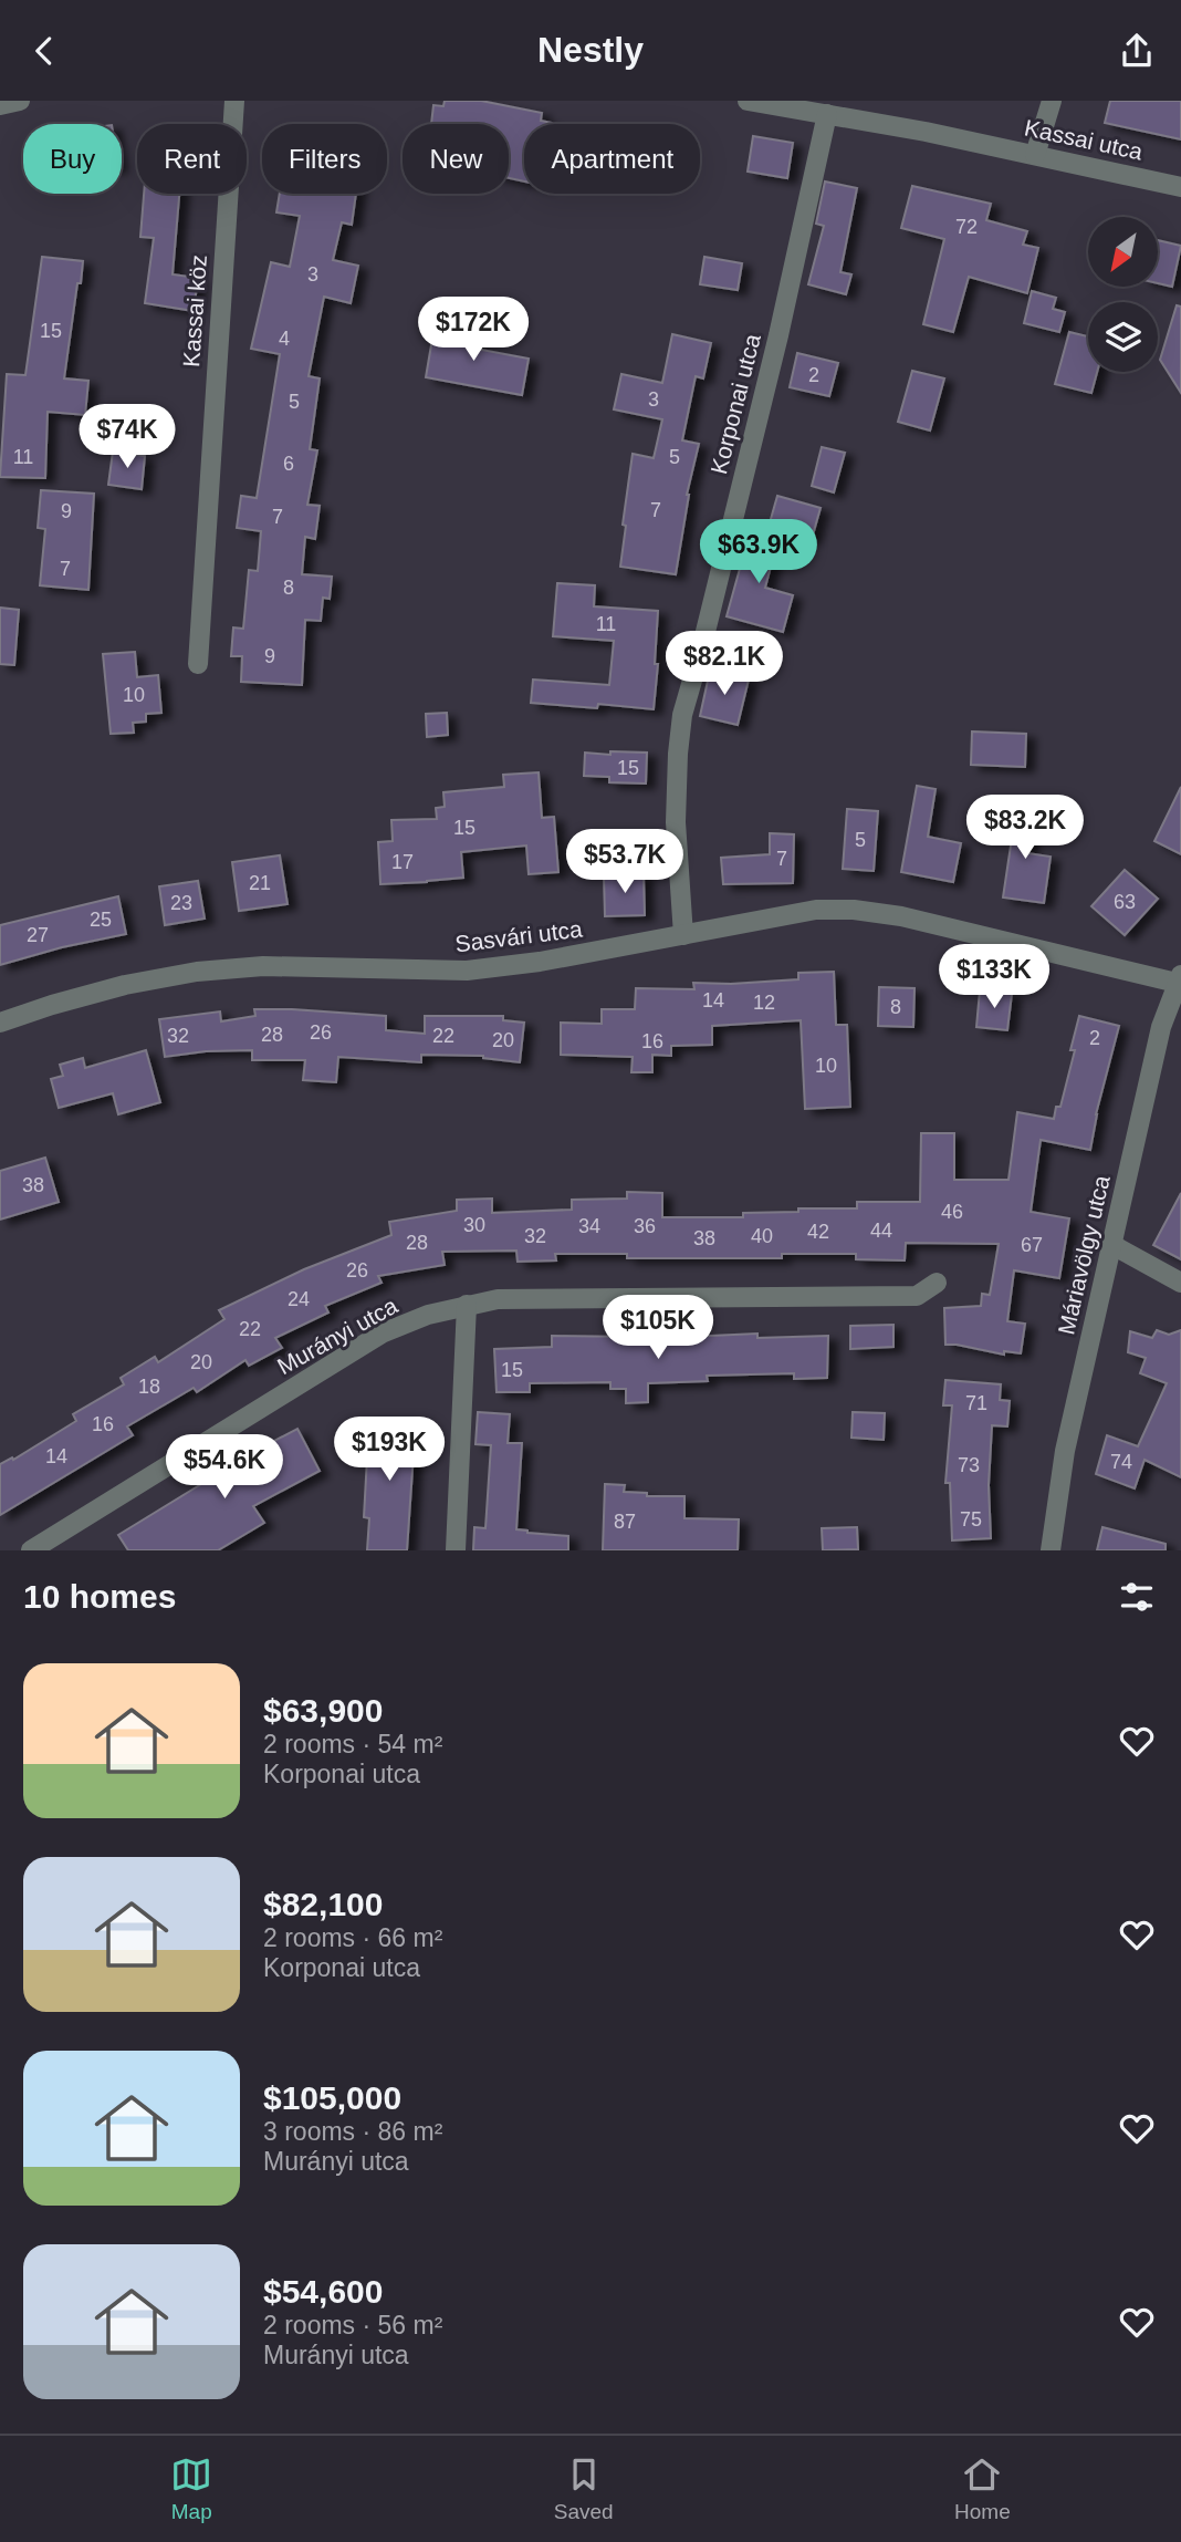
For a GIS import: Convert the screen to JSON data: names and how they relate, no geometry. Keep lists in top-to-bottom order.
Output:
{
  "streets": {
    "street": [
      "Kassai utca",
      "Kassai köz",
      "Korponai utca",
      "Sasvári utca",
      "Máriavölgy utca",
      "Murányi utca"
    ]
  },
  "crossings": [
    ["Kassai utca", "Korponai utca"],
    ["Korponai utca", "Sasvári utca"],
    ["Sasvári utca", "Máriavölgy utca"]
  ],
  "house_numbers": [
    "72",
    "3",
    "15",
    "4",
    "2",
    "3",
    "5",
    "11",
    "5",
    "6",
    "7",
    "9",
    "7",
    "7",
    "8",
    "11",
    "9",
    "10",
    "15",
    "15",
    "5",
    "7",
    "17",
    "21",
    "63",
    "23",
    "25",
    "27",
    "14",
    "12",
    "8",
    "26",
    "28",
    "32",
    "22",
    "2",
    "20",
    "16",
    "10",
    "38",
    "46",
    "30",
    "34",
    "36",
    "44",
    "42",
    "32",
    "40",
    "38",
    "28",
    "67",
    "26",
    "24",
    "22",
    "20",
    "15",
    "18",
    "71",
    "16",
    "14",
    "74",
    "73",
    "75",
    "87"
  ],
  "north": "bottom left",
  "page": {
    "header": "Nestly",
    "chip": [
      "Buy",
      "Rent",
      "Filters",
      "New",
      "Apartment"
    ],
    "price": [
      "$172K",
      "$74K",
      "$63.9K",
      "$82.1K",
      "$83.2K",
      "$53.7K",
      "$133K",
      "$105K",
      "$193K",
      "$54.6K"
    ],
    "heading": "10 homes",
    "list": [
      {
        "name": "$63,900",
        "note": "2 rooms · 54 m² · Korponai utca"
      },
      {
        "name": "$82,100",
        "note": "2 rooms · 66 m² · Korponai utca"
      },
      {
        "name": "$105,000",
        "note": "3 rooms · 86 m² · Murányi utca"
      },
      {
        "name": "$54,600",
        "note": "2 rooms · 56 m² · Murányi utca"
      }
    ],
    "tabs": ["Map", "Saved", "Home"]
  }
}
